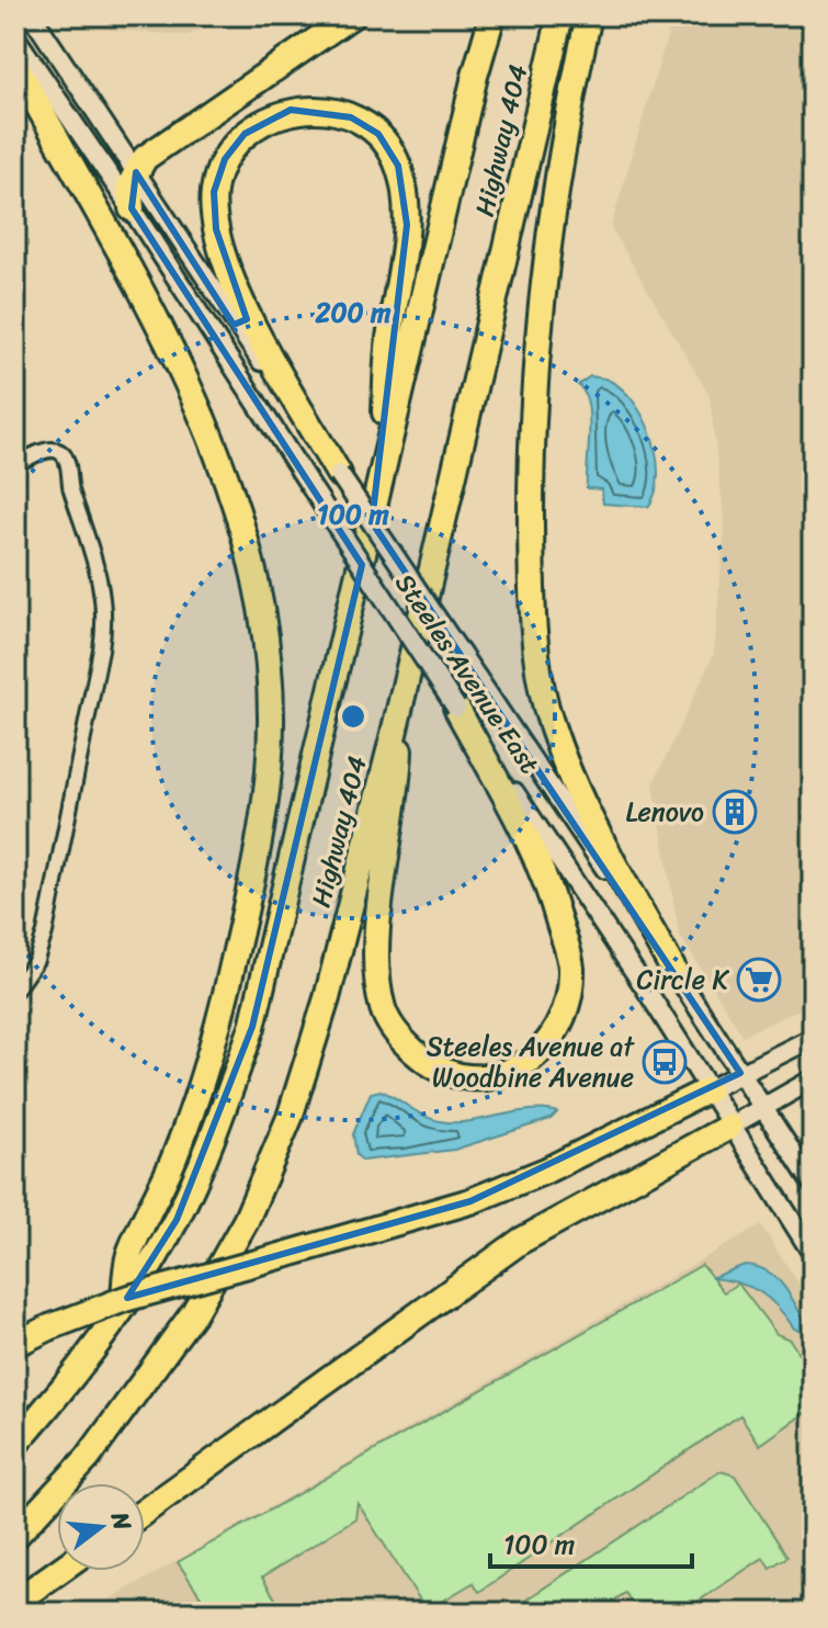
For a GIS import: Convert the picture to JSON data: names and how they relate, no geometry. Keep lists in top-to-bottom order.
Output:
{
  "streets": {
    "highway": ["Highway 404"],
    "main road": ["Steeles Avenue East"]
  },
  "places": {
    "building": ["Lenovo"],
    "supermarket": ["Circle K"],
    "bus stop": ["Steeles Avenue at Woodbine Avenue"]
  },
  "scale_bar": "100 m",
  "north": "right",
  "rings": ["200 m", "100 m"]
}
